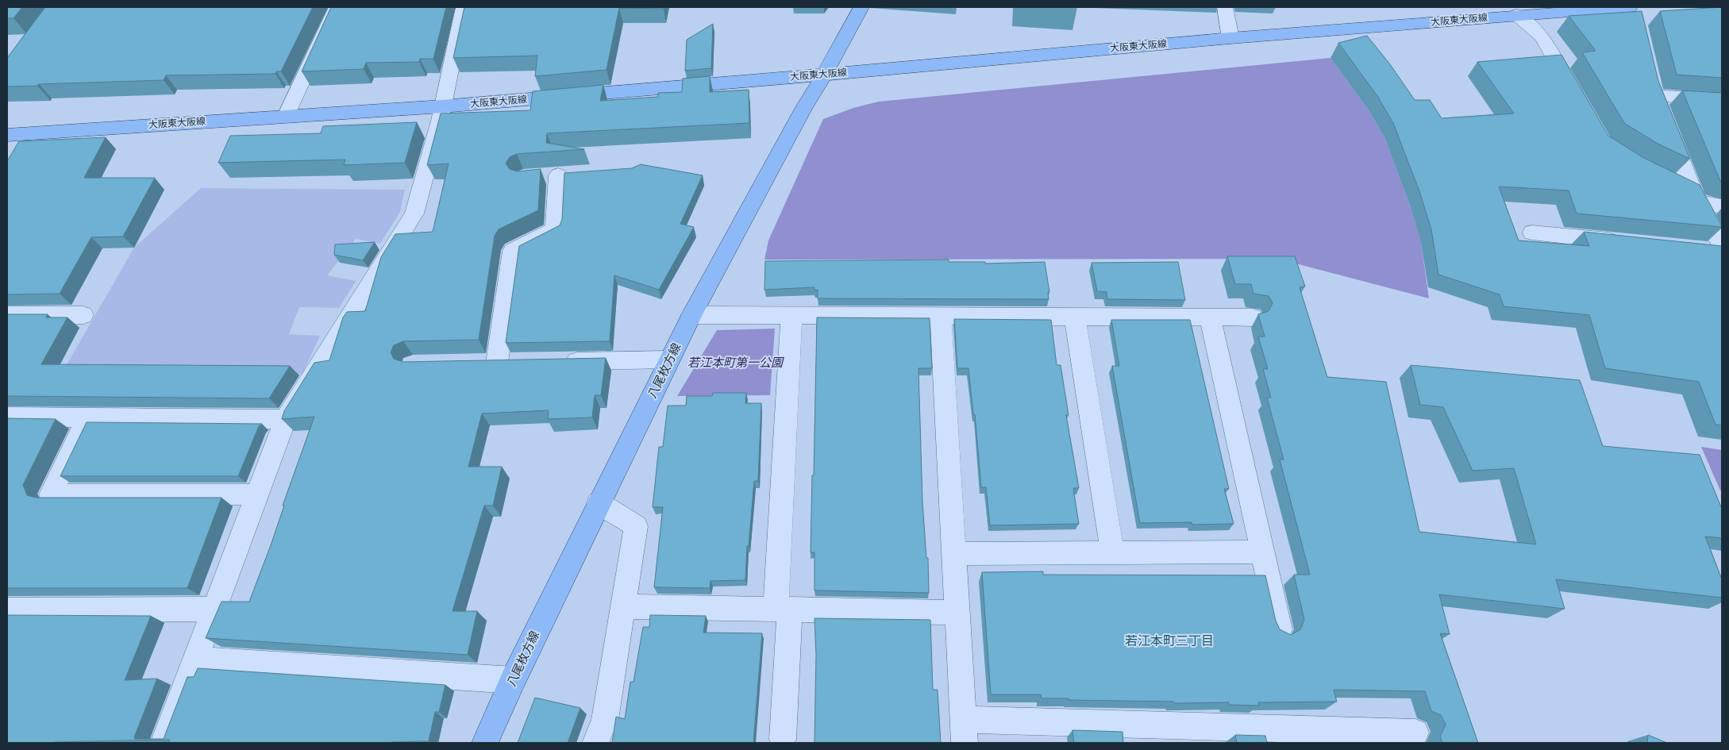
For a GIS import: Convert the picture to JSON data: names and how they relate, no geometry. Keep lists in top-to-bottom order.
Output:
{
  "streets": {
    "main road": ["大阪東大阪線", "八尾枚方線"]
  },
  "crossings": [
    ["大阪東大阪線", "八尾枚方線"]
  ],
  "districts": ["若江本町三丁目"],
  "parks": ["若江本町第一公園"]
}
